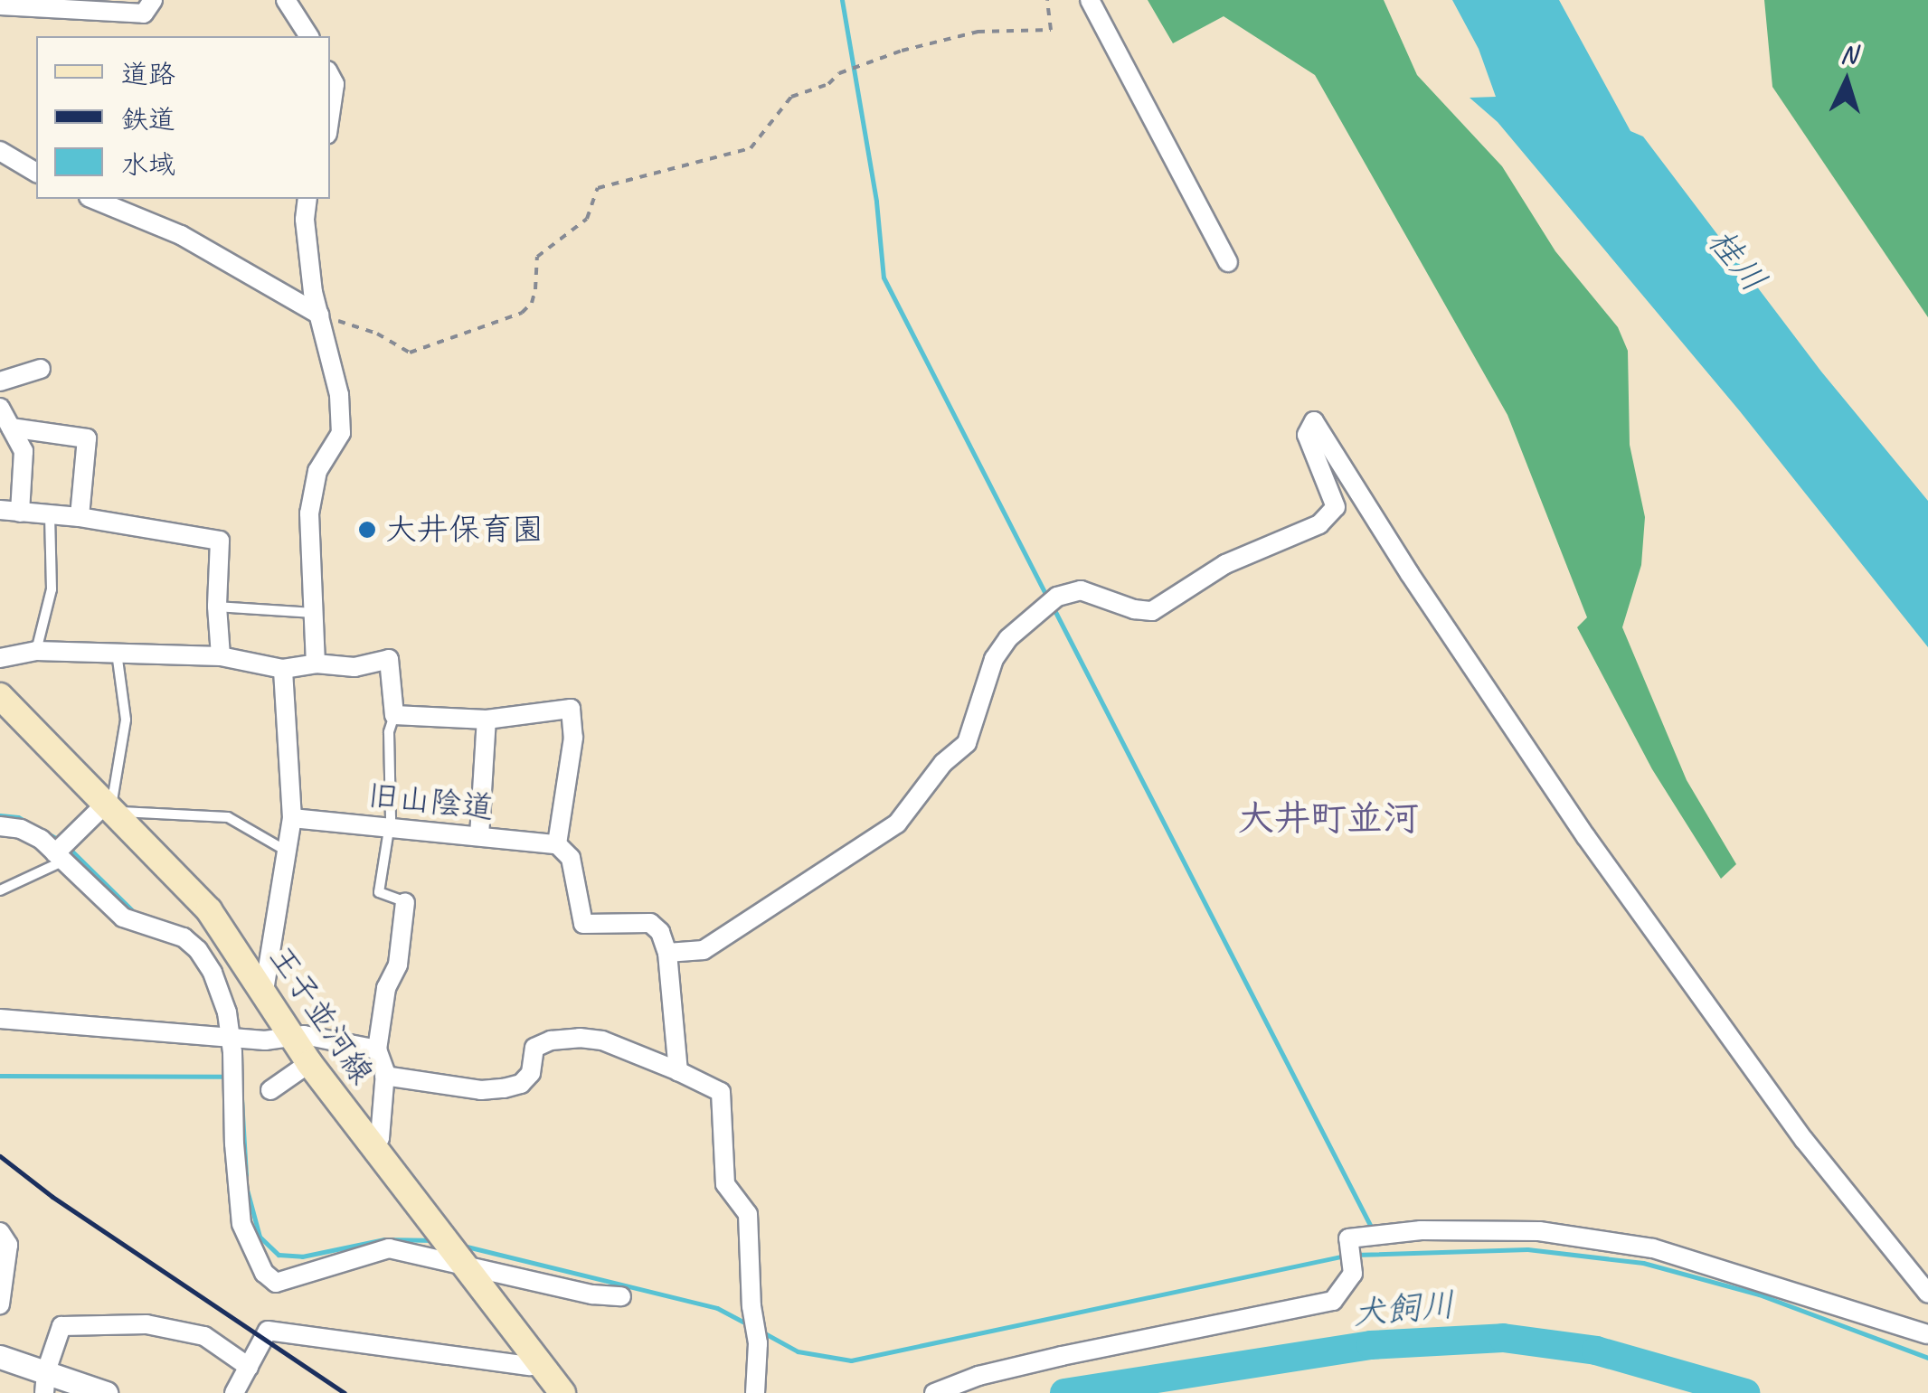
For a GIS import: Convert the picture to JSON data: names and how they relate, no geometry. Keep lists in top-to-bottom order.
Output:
{
  "streets": {
    "main road": ["王子並河線"],
    "street": ["旧山陰道"]
  },
  "districts": ["大井町並河"],
  "water": ["桂川", "犬飼川"],
  "places": ["大井保育園"],
  "legend": ["道路", "鉄道", "水域"],
  "north": "top"
}
